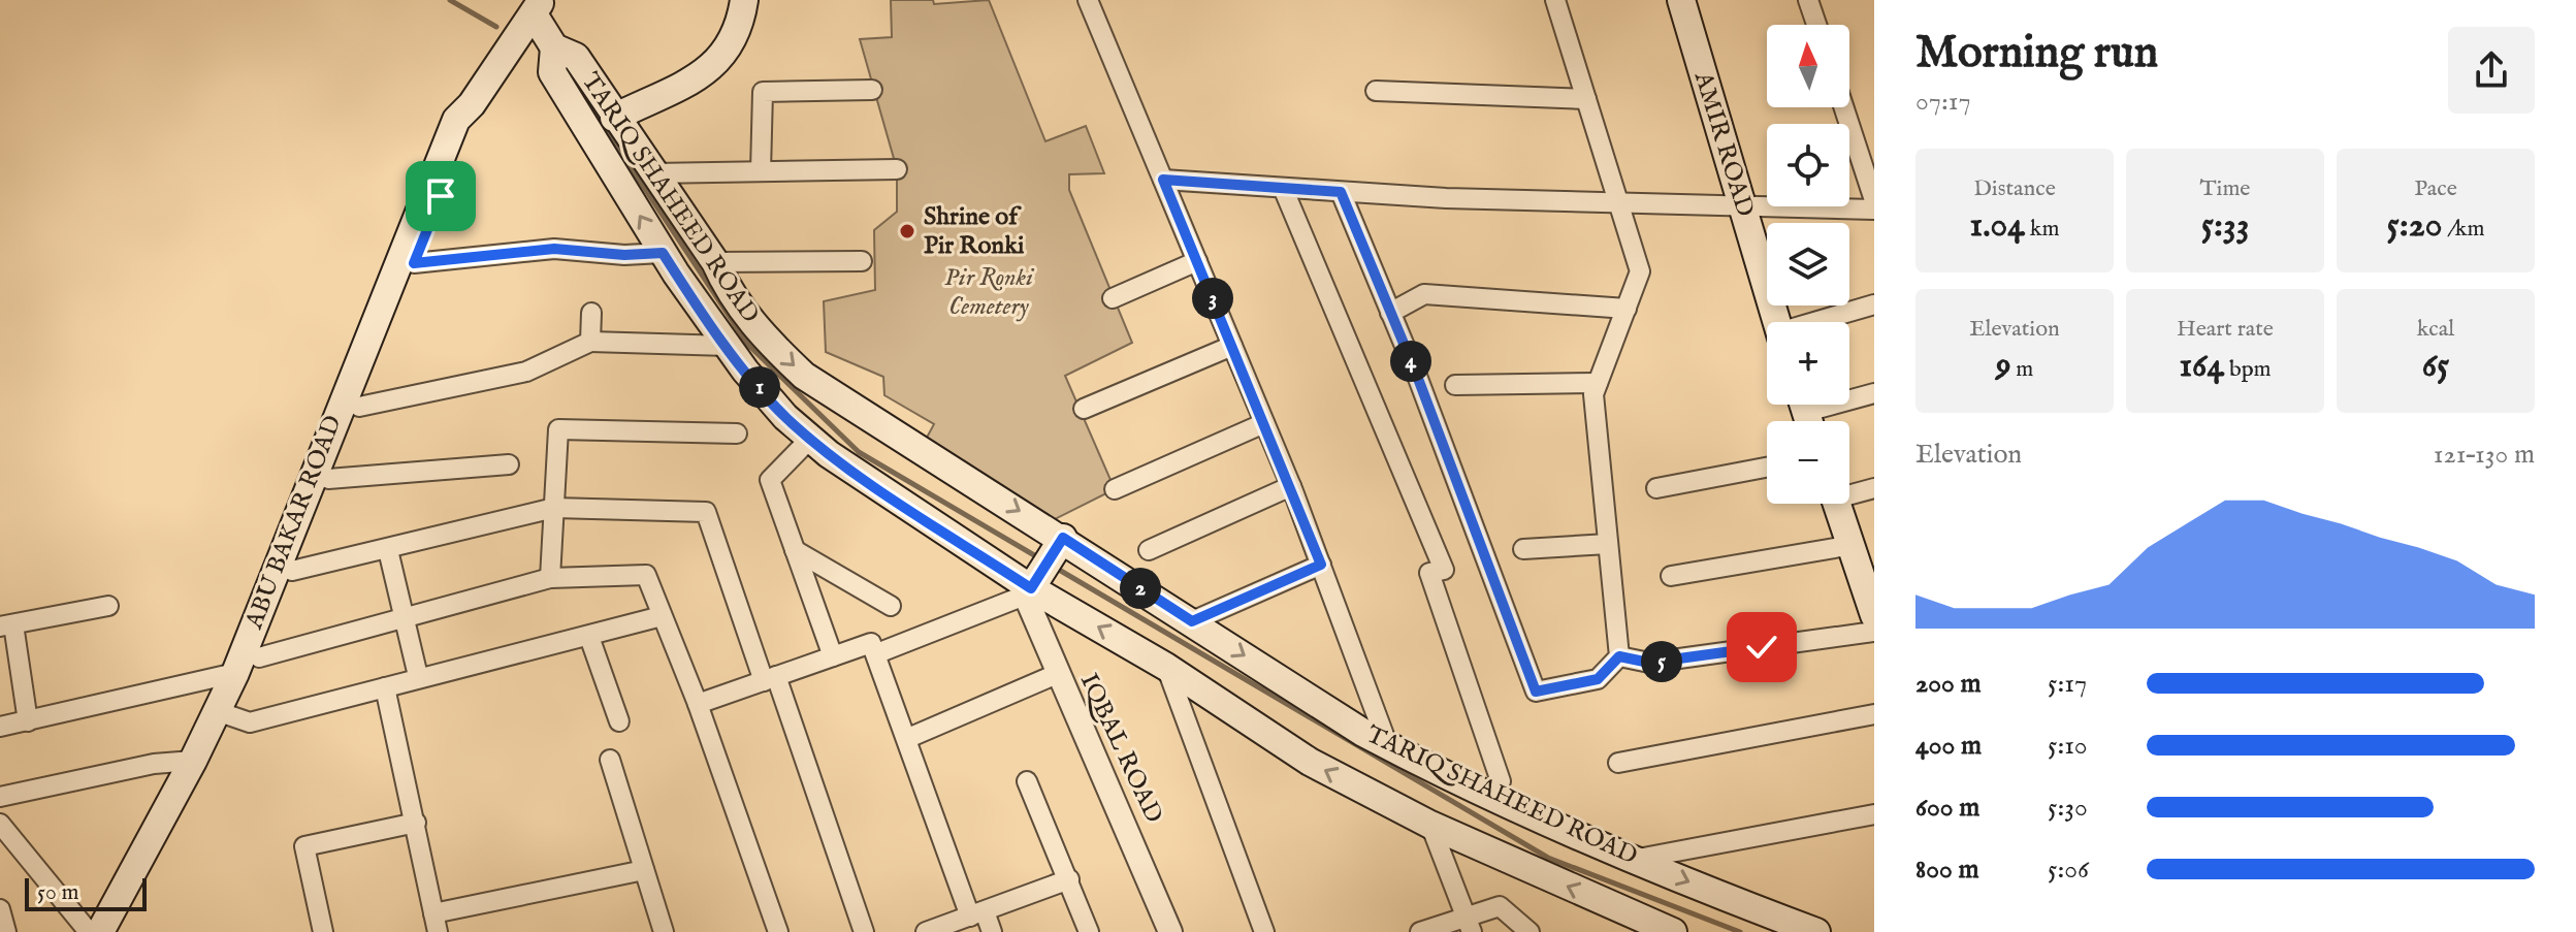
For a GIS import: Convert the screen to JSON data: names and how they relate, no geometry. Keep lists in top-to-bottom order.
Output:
{
  "streets": {
    "main road": ["AMIR ROAD", "TARIQ SHAHEED ROAD", "ABU BAKAR ROAD"],
    "street": ["IQBAL ROAD"]
  },
  "crossings": [
    ["TARIQ SHAHEED ROAD", "ABU BAKAR ROAD"],
    ["TARIQ SHAHEED ROAD", "IQBAL ROAD"]
  ],
  "parks": ["Pir Ronki Cemetery"],
  "places": ["Shrine of Pir Ronki"],
  "scale_bar": "50 m",
  "north": "top",
  "page": {
    "heading": ["Morning run", "07:17"],
    "map_buttons": ["+", "−"],
    "stats": [
      ["Distance", "1.04 km"],
      ["Time", "5:33"],
      ["Pace", "5:20 /km"],
      ["Elevation", "9 m"],
      ["Heart rate", "164 bpm"],
      ["kcal", "65"]
    ],
    "pins": [
      "3",
      "4",
      "1",
      "2",
      "5"
    ],
    "chart": ["Elevation", "121–130 m"],
    "list": [
      {
        "name": "200 m",
        "note": "5:17"
      },
      {
        "name": "400 m",
        "note": "5:10"
      },
      {
        "name": "600 m",
        "note": "5:30"
      },
      {
        "name": "800 m",
        "note": "5:06"
      }
    ],
    "scale": "50 m"
  }
}
